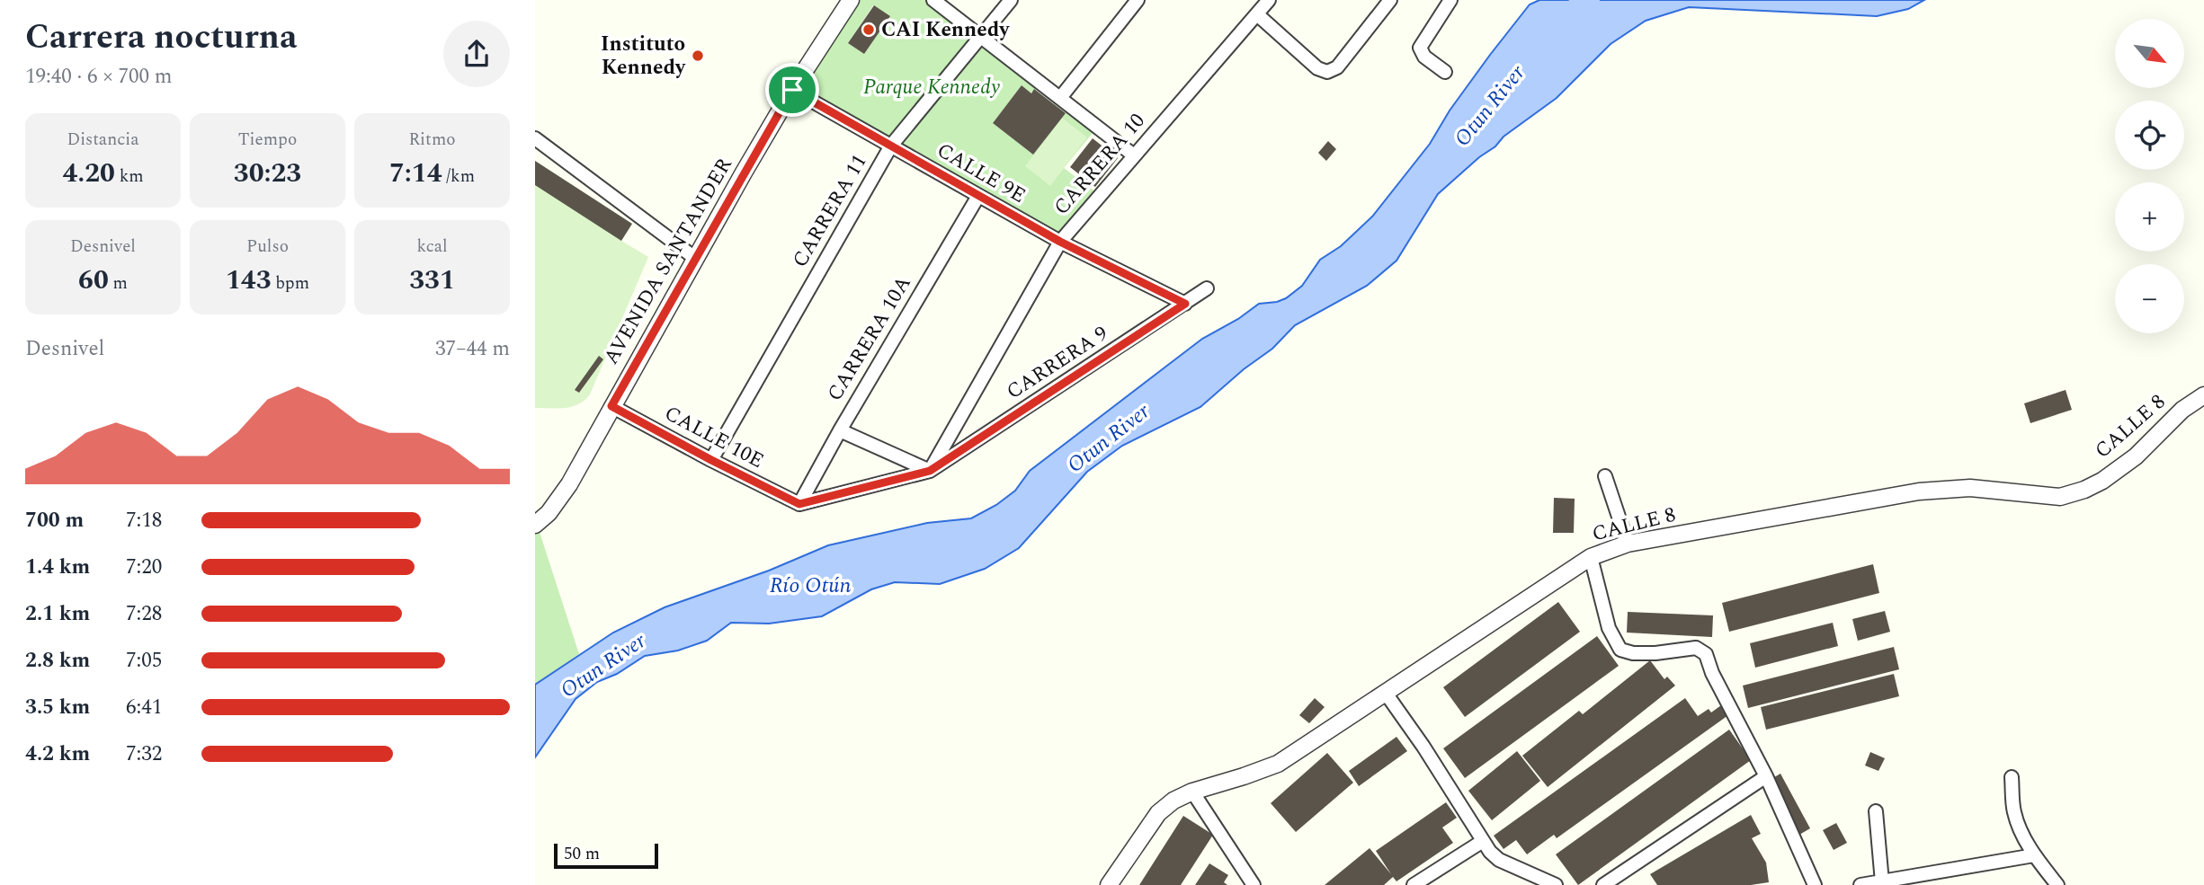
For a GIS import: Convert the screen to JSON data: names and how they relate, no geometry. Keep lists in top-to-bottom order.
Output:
{
  "streets": {
    "street": [
      "CARRERA 10",
      "CALLE 9E",
      "CARRERA 11",
      "AVENIDA SANTANDER",
      "CARRERA 10A",
      "CARRERA 9",
      "CALLE 8",
      "CALLE 10E"
    ]
  },
  "crossings": [
    ["CARRERA 10", "CALLE 9E"],
    ["CARRERA 10", "CARRERA 9"],
    ["CALLE 9E", "CARRERA 11"],
    ["CALLE 9E", "AVENIDA SANTANDER"],
    ["CALLE 9E", "CARRERA 10A"],
    ["CALLE 9E", "CARRERA 9"],
    ["CARRERA 11", "CALLE 10E"],
    ["AVENIDA SANTANDER", "CALLE 10E"],
    ["CARRERA 10A", "CARRERA 9"],
    ["CARRERA 10A", "CALLE 10E"],
    ["CARRERA 9", "CALLE 10E"]
  ],
  "water": ["Otun River", "Río Otún"],
  "parks": ["Parque Kennedy"],
  "places": ["CAI Kennedy", "Instituto Kennedy"],
  "scale_bar": "50 m",
  "north": "bottom right",
  "page": {
    "heading": ["Carrera nocturna", "19:40 · 6 × 700 m"],
    "map_buttons": ["+", "−"],
    "stats": [
      ["Distancia", "4.20 km"],
      ["Tiempo", "30:23"],
      ["Ritmo", "7:14 /km"],
      ["Desnivel", "60 m"],
      ["Pulso", "143 bpm"],
      ["kcal", "331"]
    ],
    "chart": ["Desnivel", "37–44 m"],
    "list": [
      {
        "name": "700 m",
        "note": "7:18"
      },
      {
        "name": "1.4 km",
        "note": "7:20"
      },
      {
        "name": "2.1 km",
        "note": "7:28"
      },
      {
        "name": "2.8 km",
        "note": "7:05"
      },
      {
        "name": "3.5 km",
        "note": "6:41"
      },
      {
        "name": "4.2 km",
        "note": "7:32"
      }
    ],
    "scale": "50 m"
  }
}
